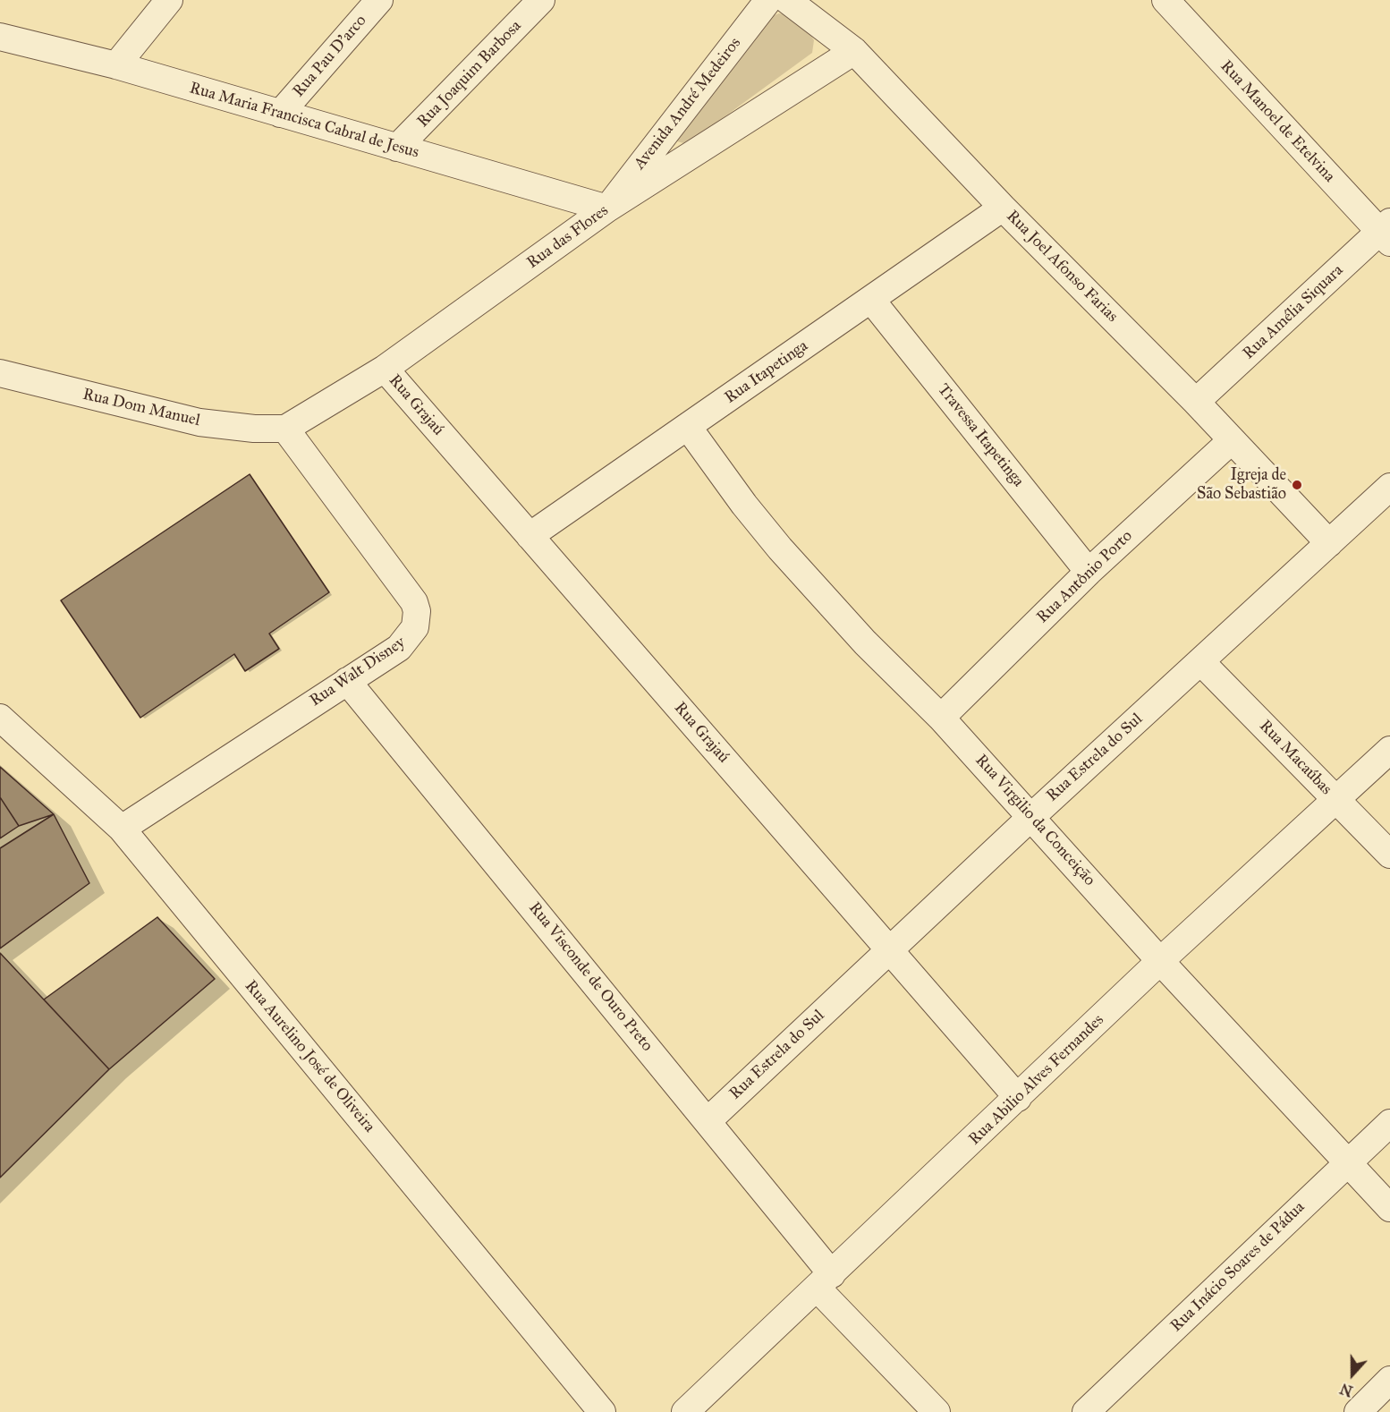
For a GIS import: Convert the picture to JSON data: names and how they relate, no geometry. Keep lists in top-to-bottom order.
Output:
{
  "streets": {
    "street": [
      "Rua Pau D'arco",
      "Rua Joaquim Barbosa",
      "Avenida André Medeiros",
      "Rua Maria Francisca Cabral de Jesus",
      "Rua Manoel de Etelvina",
      "Rua das Flores",
      "Rua Joel Afonso Farias",
      "Rua Amélia Siquara",
      "Rua Itapetinga",
      "Rua Grajaú",
      "Rua Dom Manuel",
      "Travessa Itapetinga",
      "Rua Antônio Porto",
      "Rua Walt Disney",
      "Rua Estrela do Sul",
      "Rua Macaúbas",
      "Rua Virgilio da Conceição",
      "Rua Visconde de Ouro Preto",
      "Rua Aurelino José de Oliveira",
      "Rua Abilio Alves Fernandes",
      "Rua Inácio Soares de Pádua"
    ]
  },
  "crossings": [
    ["Rua Pau D'arco", "Rua Maria Francisca Cabral de Jesus"],
    ["Rua Joaquim Barbosa", "Rua Maria Francisca Cabral de Jesus"],
    ["Avenida André Medeiros", "Rua Maria Francisca Cabral de Jesus"],
    ["Avenida André Medeiros", "Rua das Flores"],
    ["Rua Maria Francisca Cabral de Jesus", "Rua das Flores"],
    ["Rua Manoel de Etelvina", "Rua Amélia Siquara"],
    ["Rua das Flores", "Rua Joel Afonso Farias"],
    ["Rua das Flores", "Rua Grajaú"],
    ["Rua das Flores", "Rua Dom Manuel"],
    ["Rua das Flores", "Rua Walt Disney"],
    ["Rua Joel Afonso Farias", "Rua Amélia Siquara"],
    ["Rua Joel Afonso Farias", "Rua Itapetinga"],
    ["Rua Joel Afonso Farias", "Rua Antônio Porto"],
    ["Rua Joel Afonso Farias", "Rua Estrela do Sul"],
    ["Rua Itapetinga", "Rua Grajaú"],
    ["Rua Itapetinga", "Travessa Itapetinga"],
    ["Rua Itapetinga", "Rua Virgilio da Conceição"],
    ["Rua Grajaú", "Rua Estrela do Sul"],
    ["Rua Grajaú", "Rua Abilio Alves Fernandes"],
    ["Rua Dom Manuel", "Rua Walt Disney"],
    ["Travessa Itapetinga", "Rua Antônio Porto"],
    ["Rua Antônio Porto", "Rua Virgilio da Conceição"],
    ["Rua Walt Disney", "Rua Visconde de Ouro Preto"],
    ["Rua Walt Disney", "Rua Aurelino José de Oliveira"],
    ["Rua Estrela do Sul", "Rua Macaúbas"],
    ["Rua Estrela do Sul", "Rua Virgilio da Conceição"],
    ["Rua Estrela do Sul", "Rua Visconde de Ouro Preto"],
    ["Rua Macaúbas", "Rua Abilio Alves Fernandes"],
    ["Rua Virgilio da Conceição", "Rua Abilio Alves Fernandes"],
    ["Rua Virgilio da Conceição", "Rua Inácio Soares de Pádua"],
    ["Rua Visconde de Ouro Preto", "Rua Abilio Alves Fernandes"]
  ],
  "places": ["Igreja de São Sebastião"],
  "north": "bottom"
}
